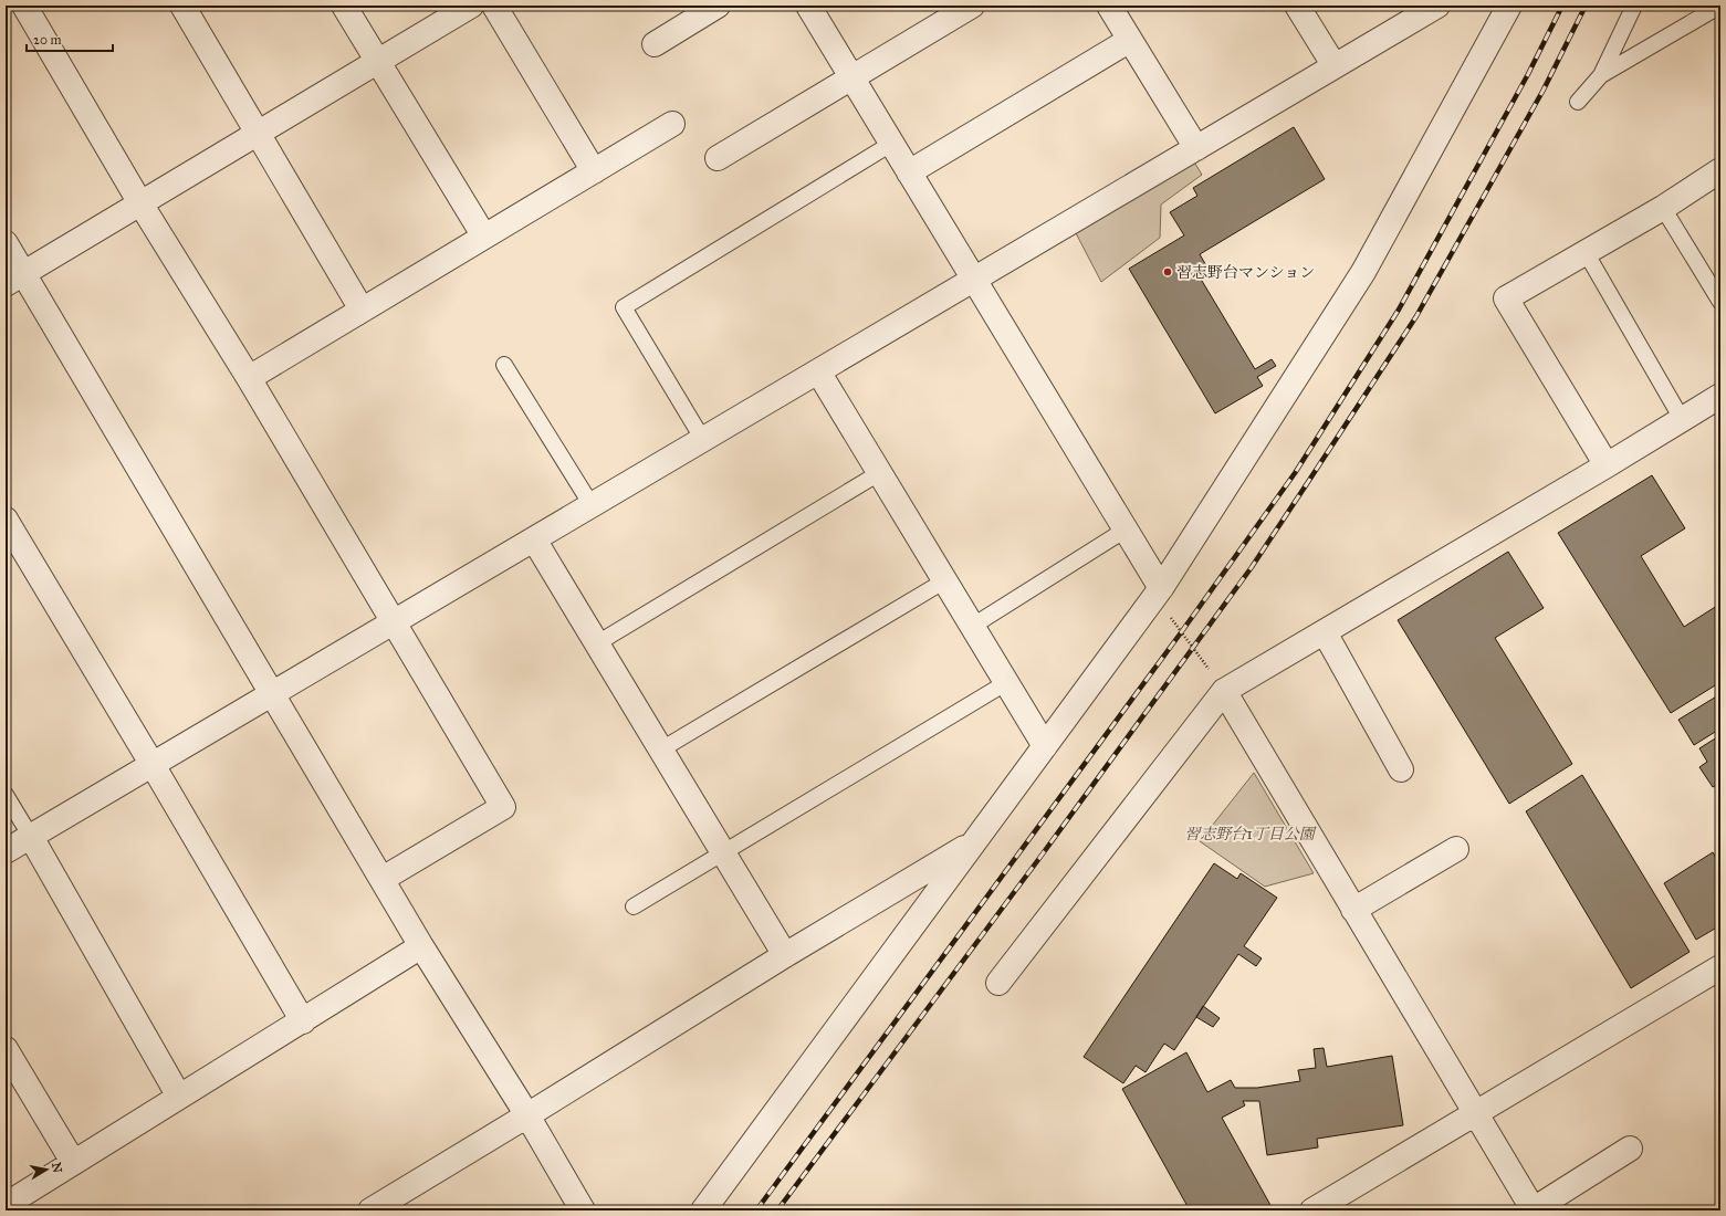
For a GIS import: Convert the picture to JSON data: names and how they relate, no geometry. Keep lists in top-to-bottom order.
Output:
{
  "parks": ["習志野台1丁目公園"],
  "places": ["習志野台マンション"],
  "scale_bar": "20 m",
  "north": "right"
}
